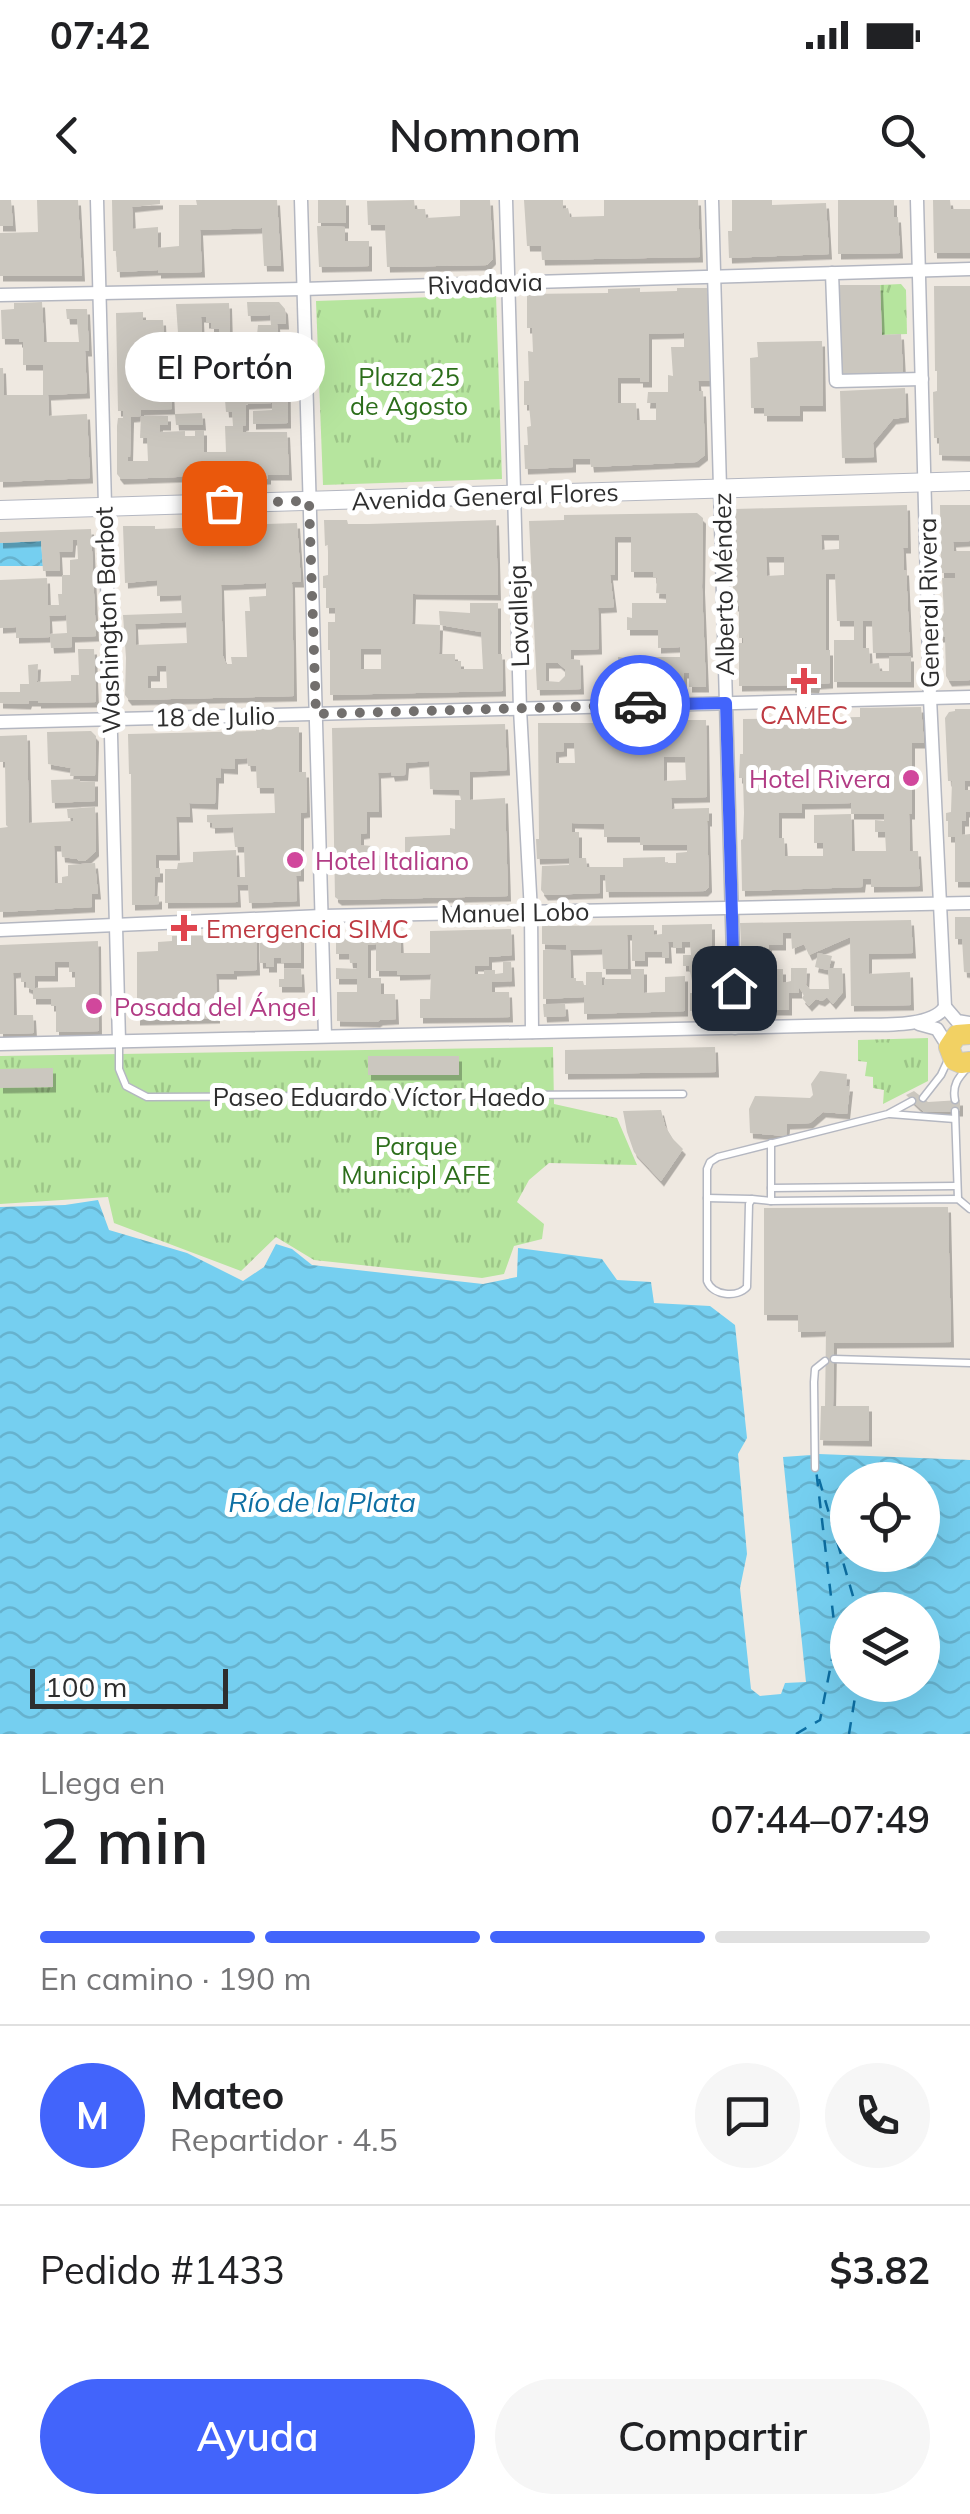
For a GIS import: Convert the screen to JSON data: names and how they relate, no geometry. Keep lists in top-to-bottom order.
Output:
{
  "streets": {
    "street": [
      "Rivadavia",
      "Avenida General Flores",
      "Alberto Méndez",
      "General Rivera",
      "Lavalleja",
      "Washington Barbot",
      "18 de Julio",
      "Manuel Lobo"
    ],
    "lane": ["Paseo Eduardo Víctor Haedo"]
  },
  "crossings": [
    ["Rivadavia", "Alberto Méndez"],
    ["Rivadavia", "General Rivera"],
    ["Rivadavia", "Lavalleja"],
    ["Rivadavia", "Washington Barbot"],
    ["Avenida General Flores", "Alberto Méndez"],
    ["Avenida General Flores", "General Rivera"],
    ["Avenida General Flores", "Lavalleja"],
    ["Avenida General Flores", "Washington Barbot"],
    ["Alberto Méndez", "18 de Julio"],
    ["Alberto Méndez", "Manuel Lobo"],
    ["General Rivera", "18 de Julio"],
    ["General Rivera", "Manuel Lobo"],
    ["Lavalleja", "18 de Julio"],
    ["Lavalleja", "Manuel Lobo"],
    ["Washington Barbot", "18 de Julio"],
    ["Washington Barbot", "Manuel Lobo"],
    ["Washington Barbot", "Paseo Eduardo Víctor Haedo"]
  ],
  "water": ["Río de la Plata"],
  "parks": ["Plaza 25 de Agosto", "Parque Municipl AFE"],
  "places": {
    "other": [
      "El Portón",
      "Hotel Rivera",
      "Hotel Italiano",
      "Posada del Ángel"
    ],
    "health": ["CAMEC", "Emergencia SIMC"]
  },
  "scale_bar": "100 m",
  "page": {
    "status": "07:42",
    "header": "Nomnom",
    "bubble": "El Portón",
    "scale": "100 m",
    "heading": ["2 min", "Llega en", "07:44–07:49"],
    "panel": [
      "Mateo",
      "Repartidor · 4.5",
      "Pedido #1433",
      "$3.82"
    ],
    "bar": "En camino · 190 m",
    "round": "M",
    "buttons": ["Ayuda", "Compartir"]
  }
}
